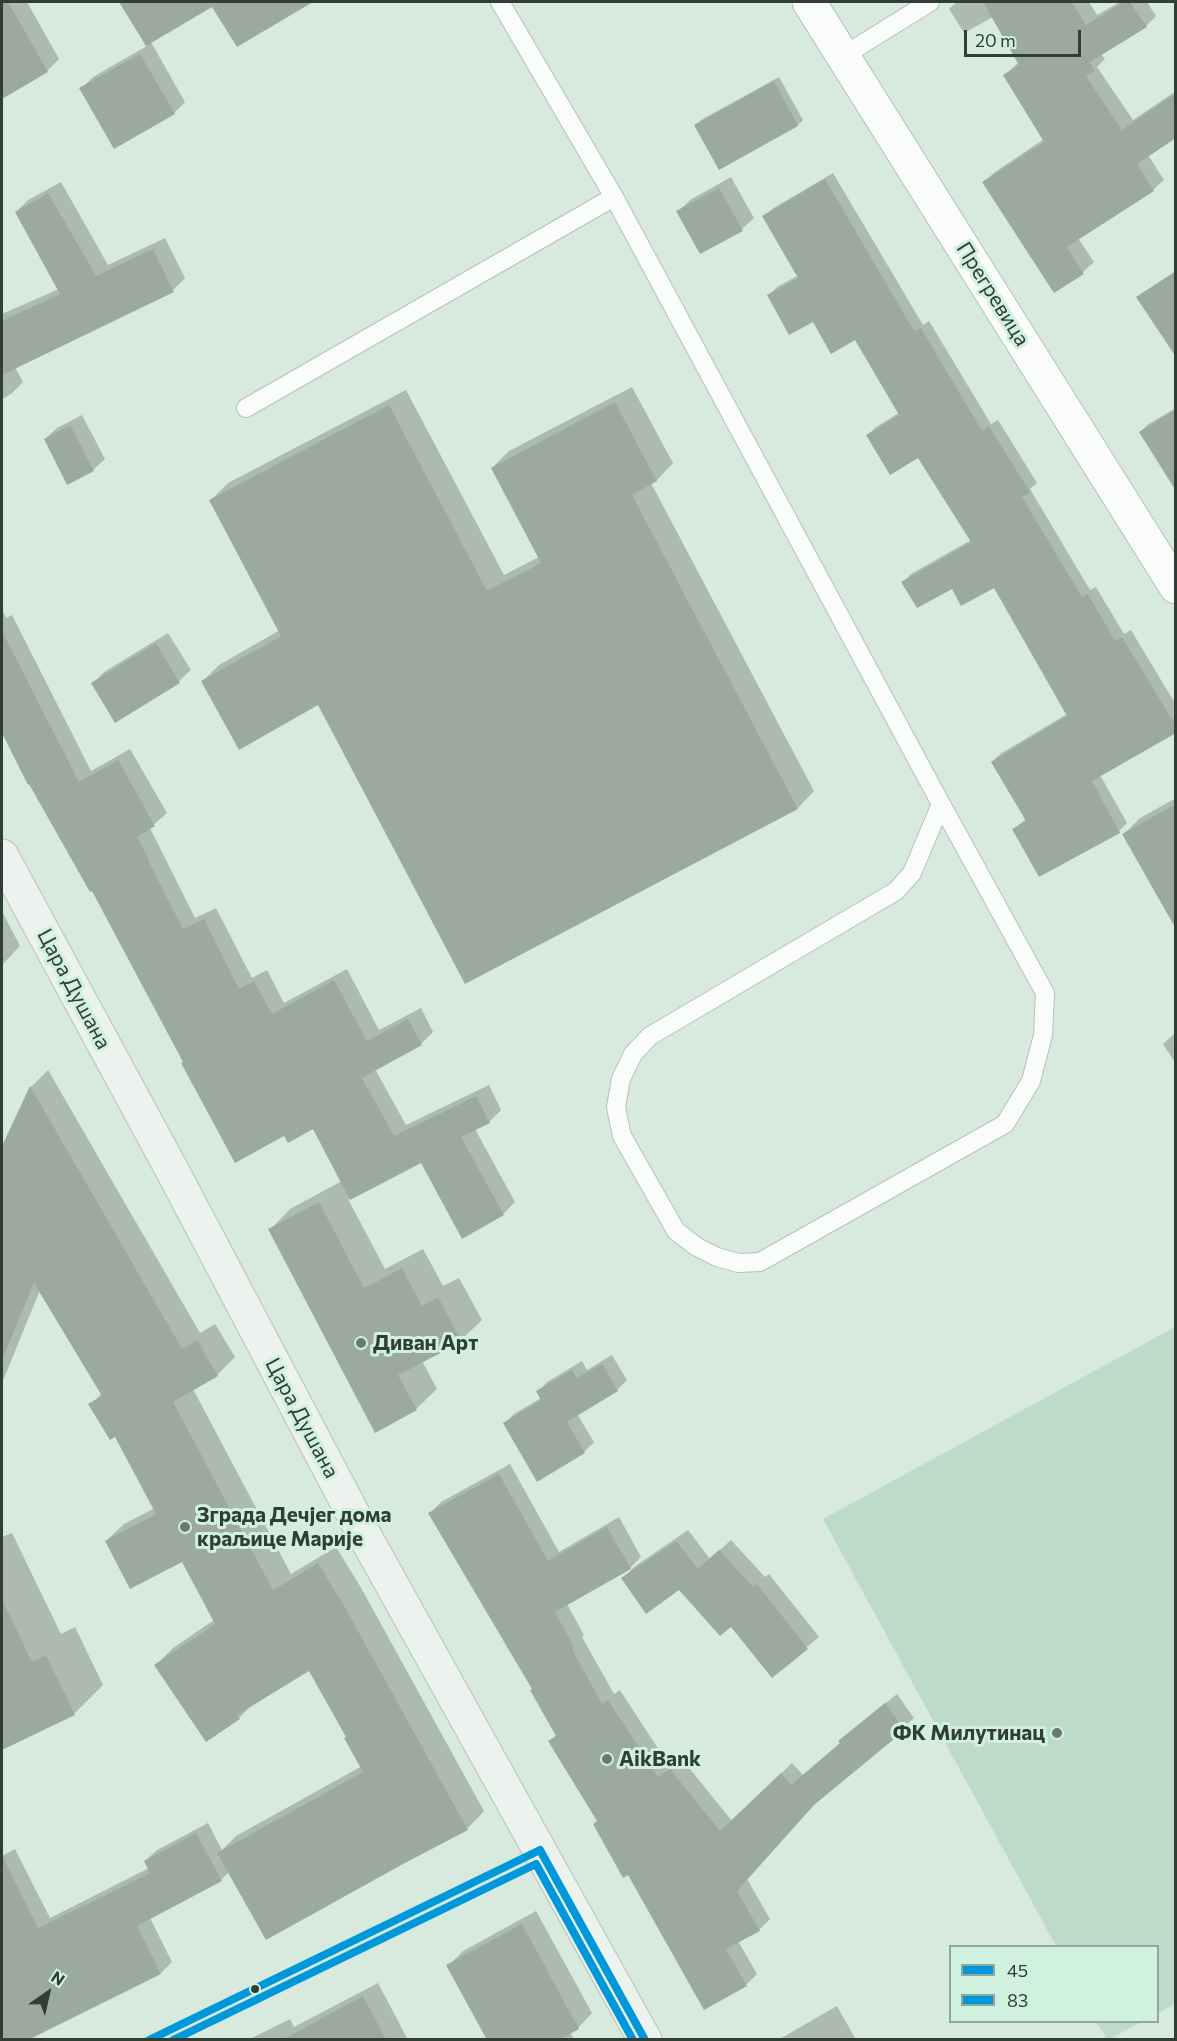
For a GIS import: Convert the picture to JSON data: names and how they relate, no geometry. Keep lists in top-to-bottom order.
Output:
{
  "streets": {
    "main road": ["Цара Душана"],
    "street": ["Прегревица"]
  },
  "places": [
    "Диван Арт",
    "Зграда Дечјег дома краљице Марије",
    "ФК Милутинац",
    "AikBank"
  ],
  "lines": ["transit line 45", "transit line 83"],
  "legend": ["45", "83"],
  "scale_bar": "20 m",
  "north": "top right"
}
